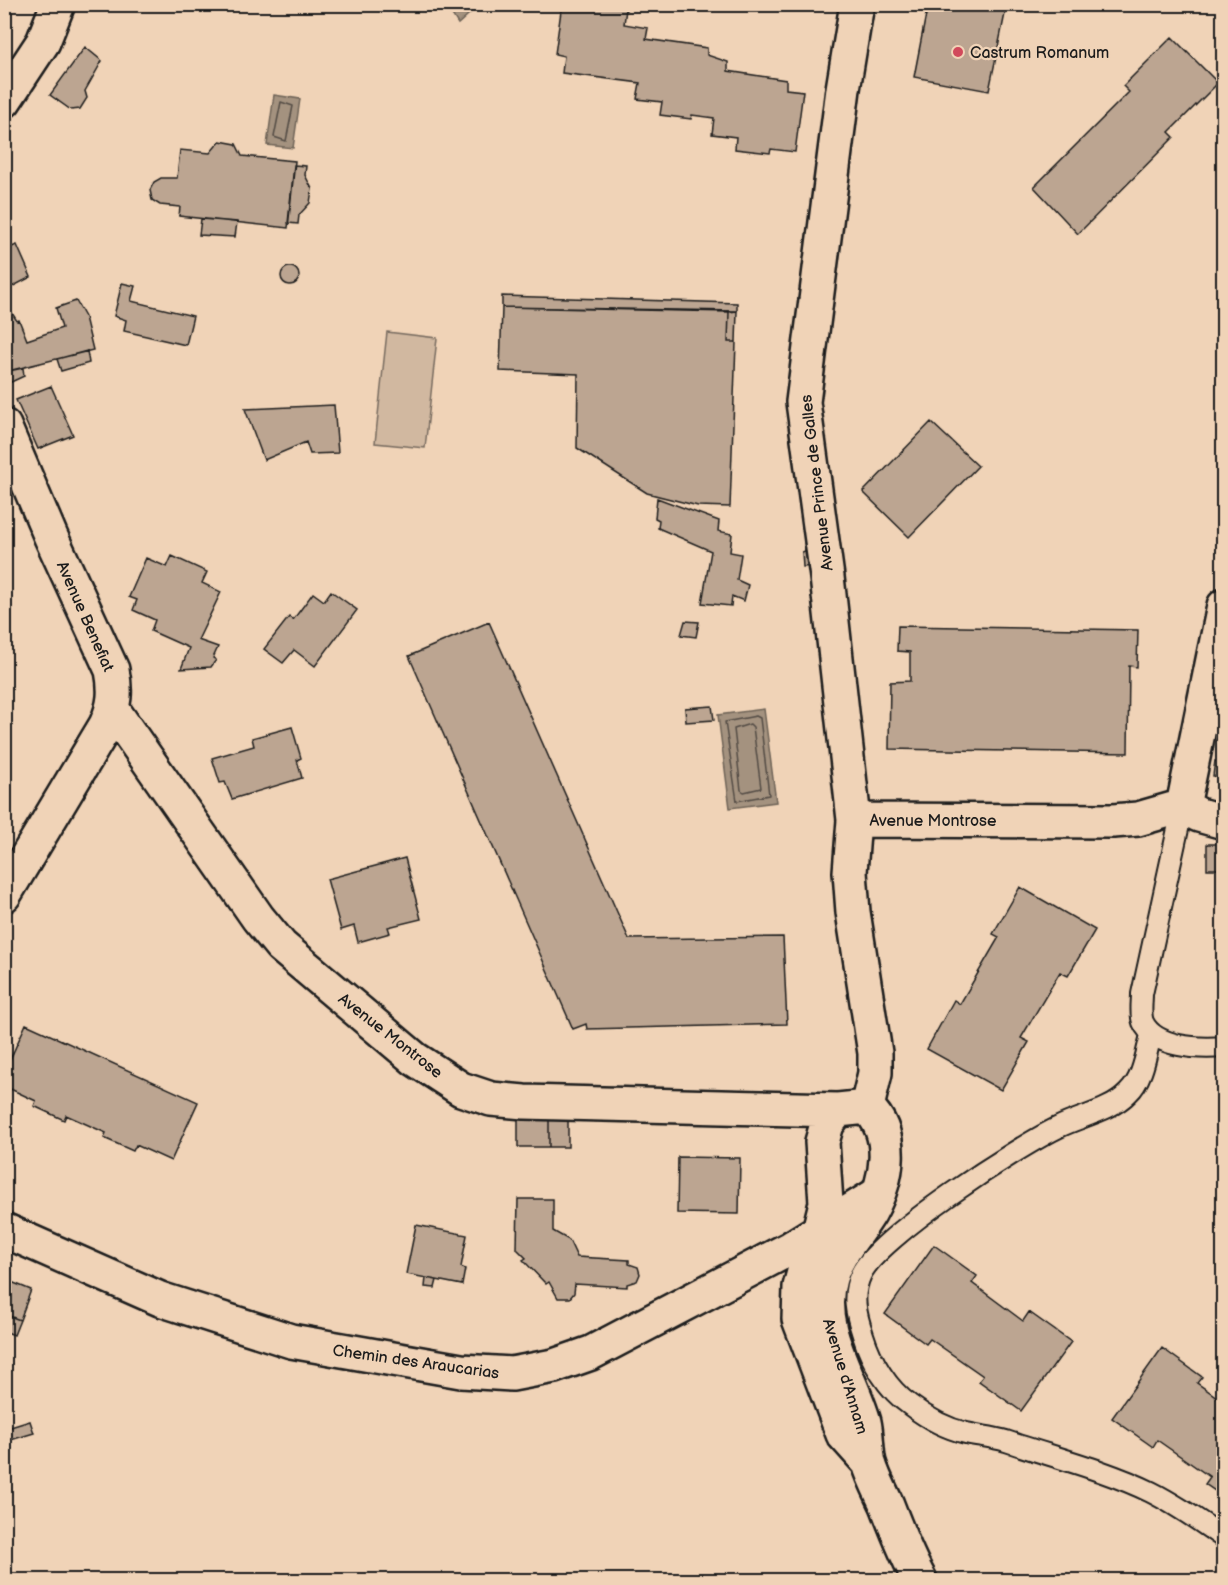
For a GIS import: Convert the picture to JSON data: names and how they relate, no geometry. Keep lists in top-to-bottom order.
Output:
{
  "streets": {
    "street": [
      "Avenue Prince de Galles",
      "Avenue Benefiat",
      "Avenue Montrose",
      "Chemin des Araucarias",
      "Avenue d'Annam"
    ]
  },
  "crossings": [
    ["Avenue Prince de Galles", "Avenue Montrose"],
    ["Avenue Benefiat", "Avenue Montrose"],
    ["Avenue Montrose", "Avenue d'Annam"],
    ["Chemin des Araucarias", "Avenue d'Annam"]
  ],
  "places": ["Castrum Romanum"]
}
